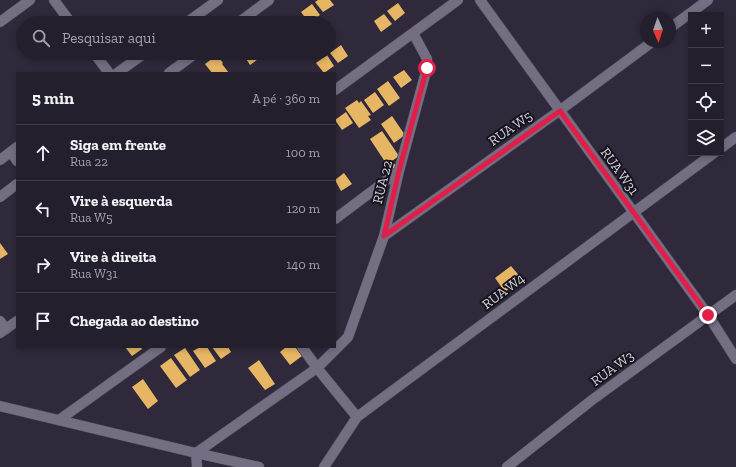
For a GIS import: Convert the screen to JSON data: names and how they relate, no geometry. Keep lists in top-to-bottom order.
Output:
{
  "streets": {
    "street": [
      "RUA W5",
      "RUA W31",
      "RUA 22",
      "RUA W4",
      "RUA W3"
    ]
  },
  "crossings": [
    ["RUA W5", "RUA W31"],
    ["RUA W5", "RUA 22"],
    ["RUA W31", "RUA W4"],
    ["RUA W31", "RUA W3"]
  ],
  "north": "bottom",
  "page": {
    "map_buttons": ["+", "−"],
    "search": "Pesquisar aqui",
    "heading": ["5 min", "A pé · 360 m"],
    "list": [
      ["Siga em frente", "Rua 22", "100 m"],
      ["Vire à esquerda", "Rua W5", "120 m"],
      ["Vire à direita", "Rua W31", "140 m"],
      "Chegada ao destino"
    ]
  }
}
